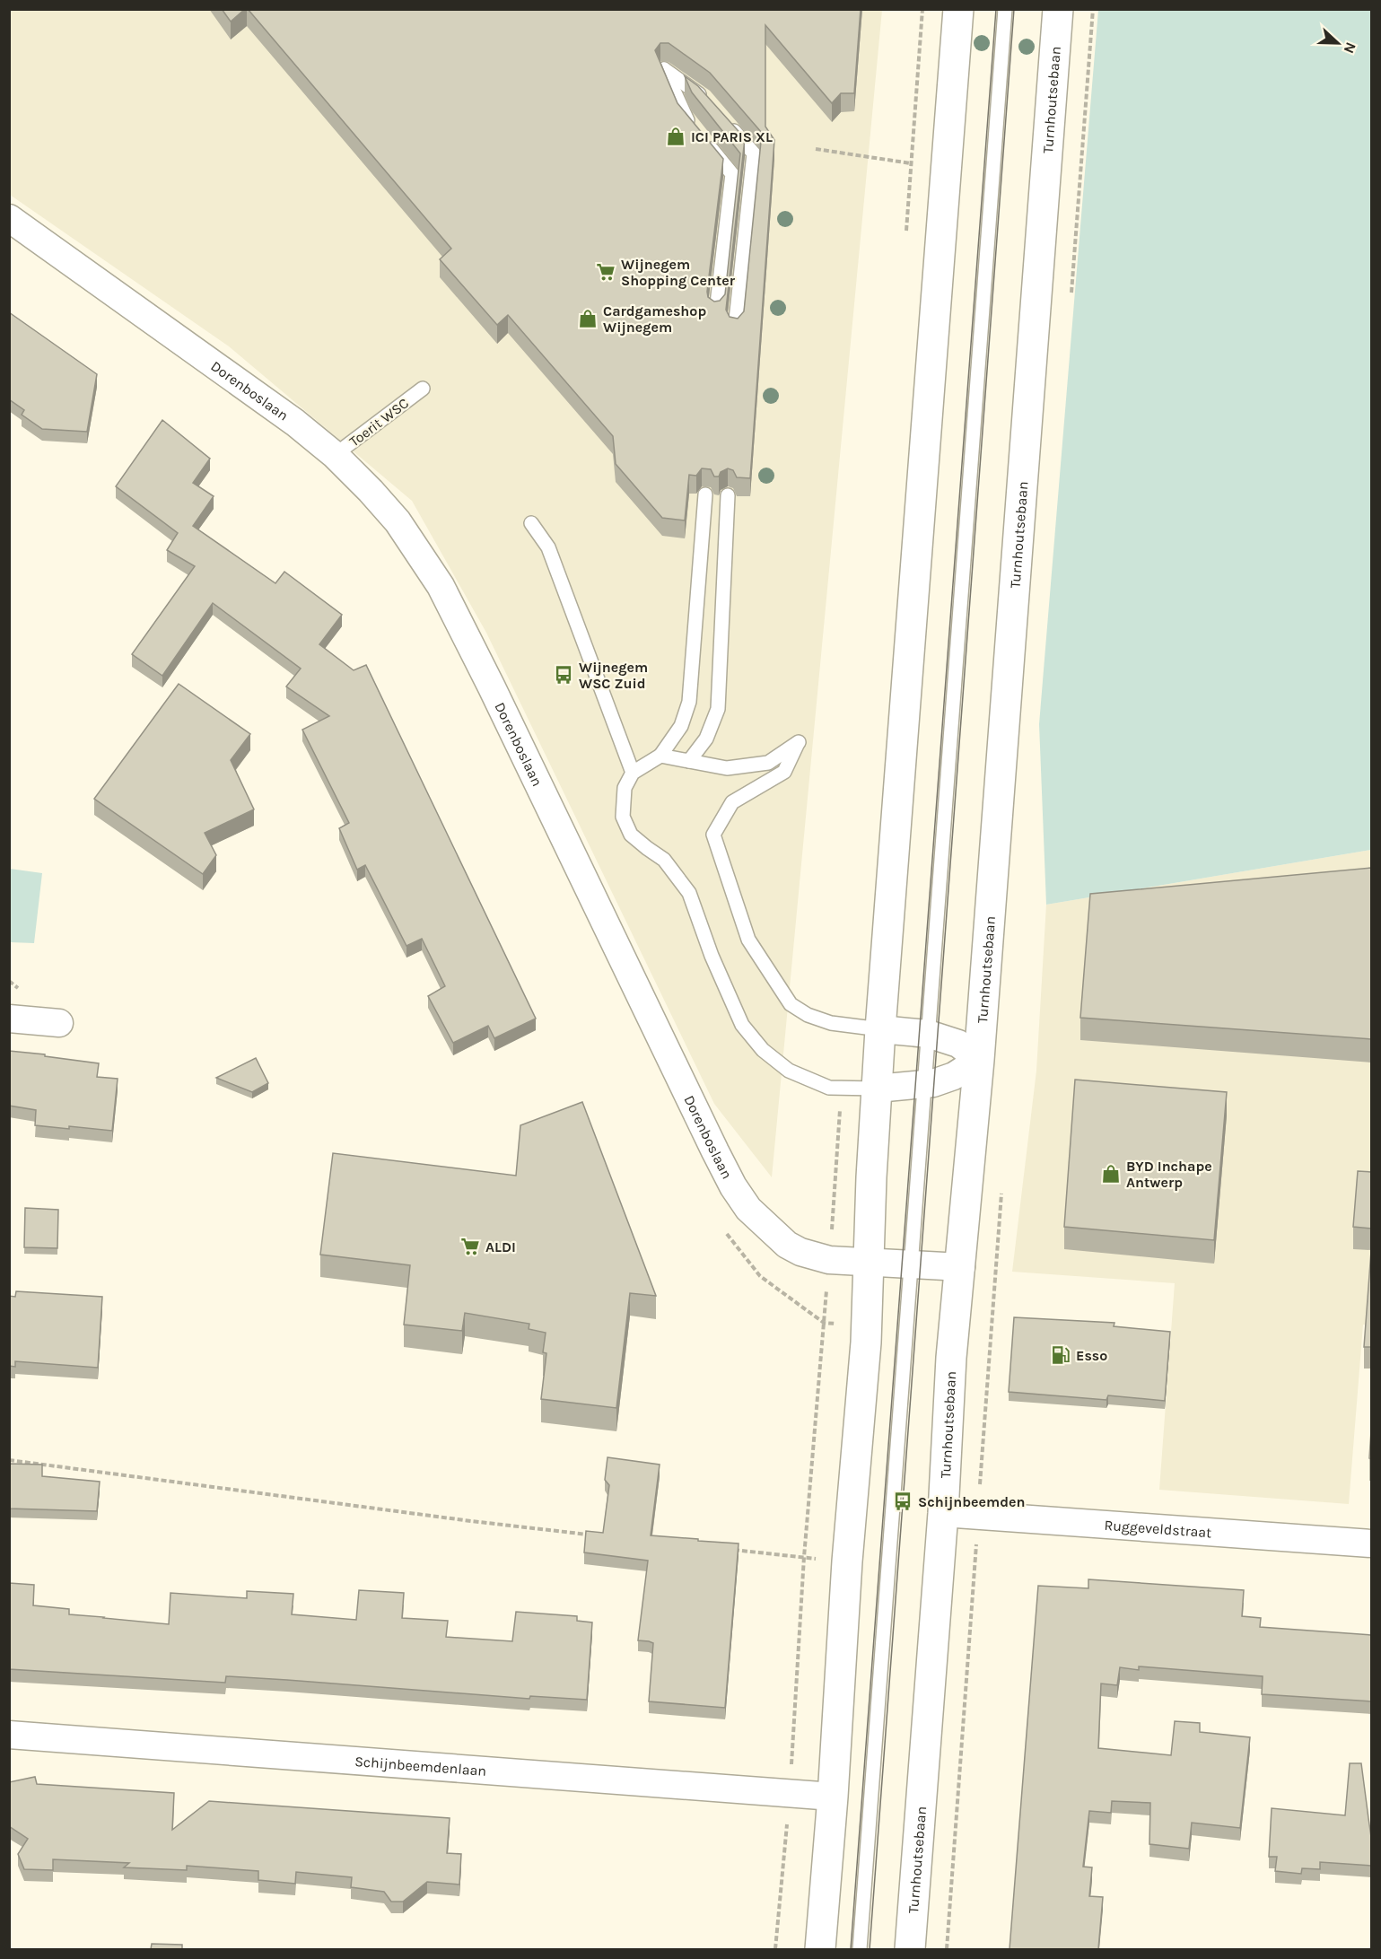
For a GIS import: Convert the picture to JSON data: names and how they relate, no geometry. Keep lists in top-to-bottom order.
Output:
{
  "streets": {
    "main road": ["Turnhoutsebaan"],
    "street": ["Dorenboslaan", "Ruggeveldstraat", "Schijnbeemdenlaan"],
    "lane": ["Toerit WSC"]
  },
  "crossings": [
    ["Turnhoutsebaan", "Dorenboslaan"],
    ["Turnhoutsebaan", "Ruggeveldstraat"],
    ["Dorenboslaan", "Toerit WSC"]
  ],
  "places": {
    "shop": ["ICI PARIS XL", "Cardgameshop Wijnegem", "BYD Inchape Antwerp"],
    "supermarket": ["Wijnegem Shopping Center", "ALDI"],
    "bus stop": ["Wijnegem WSC Zuid", "Schijnbeemden"],
    "fuel station": ["Esso"]
  },
  "north": "right"
}
